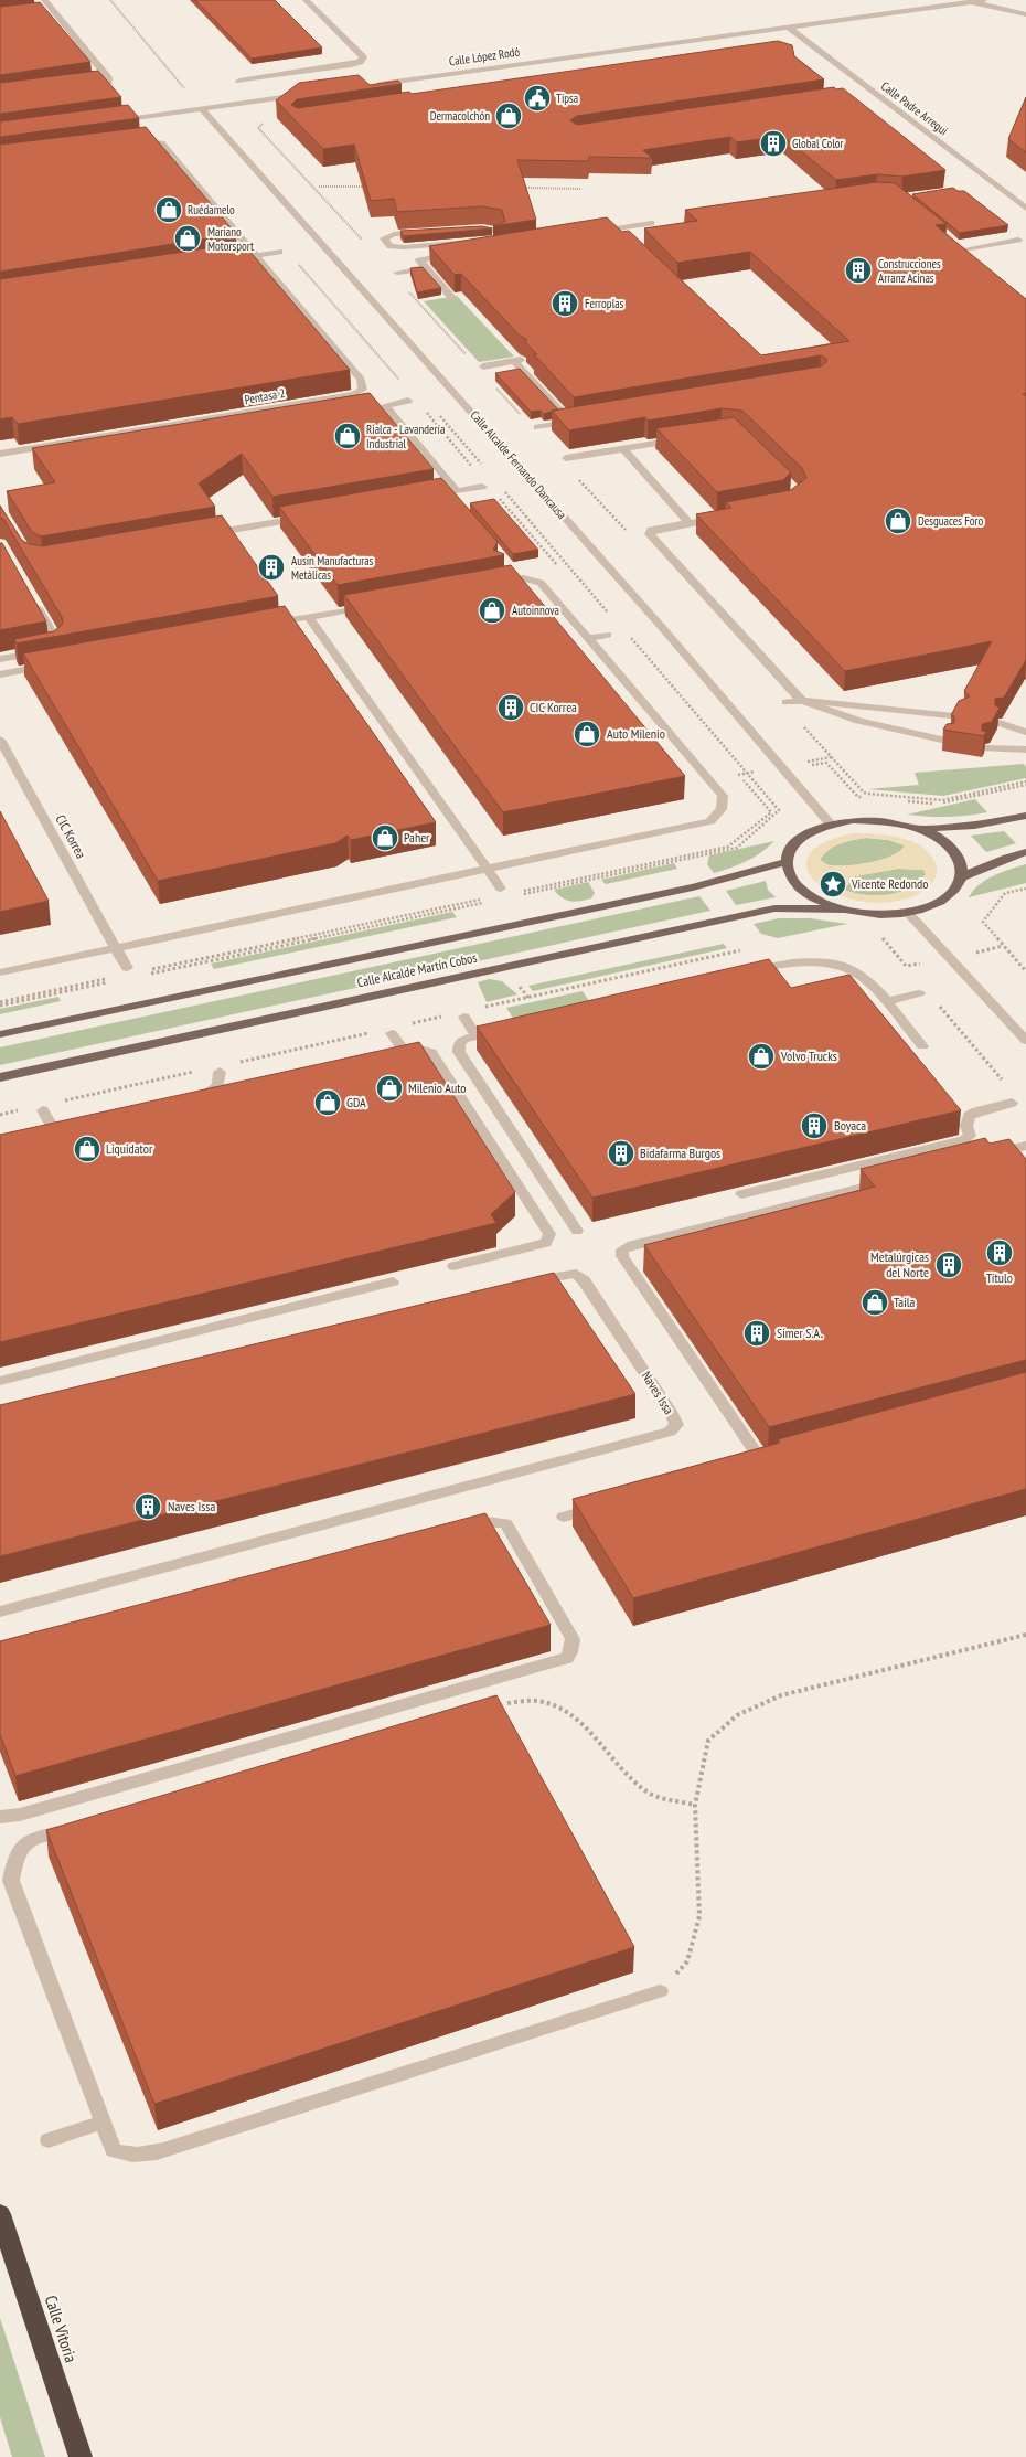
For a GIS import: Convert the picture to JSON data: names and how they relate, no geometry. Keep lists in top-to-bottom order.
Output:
{
  "streets": {
    "highway": ["Calle Vitoria"],
    "main road": ["Calle Alcalde Martín Cobos"],
    "street": [
      "Calle López Rodó",
      "Calle Padre Arregui",
      "Pentasa 2",
      "Calle Alcalde Fernando Dancausa",
      "CIC Korrea",
      "Naves Issa"
    ]
  },
  "crossings": [
    ["Calle López Rodó", "Calle Padre Arregui"]
  ],
  "places": {
    "public building": ["Tipsa"],
    "shop": [
      "Dermacolchón",
      "Ruédamelo",
      "Mariano Motorsport",
      "Rialca - Lavandería Industrial",
      "Desguaces Foro",
      "Autoinnova",
      "Auto Milenio",
      "Paher",
      "Volvo Trucks",
      "Milenio Auto",
      "GDA",
      "Liquidator",
      "Taila"
    ],
    "building": [
      "Global Color",
      "Construcciones Arranz Acinas",
      "Ferroplas",
      "Ausín Manufacturas Metálicas",
      "CIC Korrea",
      "Boyaca",
      "Bidafarma Burgos",
      "Título",
      "Metalúrgicas del Norte",
      "Simer S.A.",
      "Naves Issa"
    ],
    "place": ["Vicente Redondo"]
  }
}
